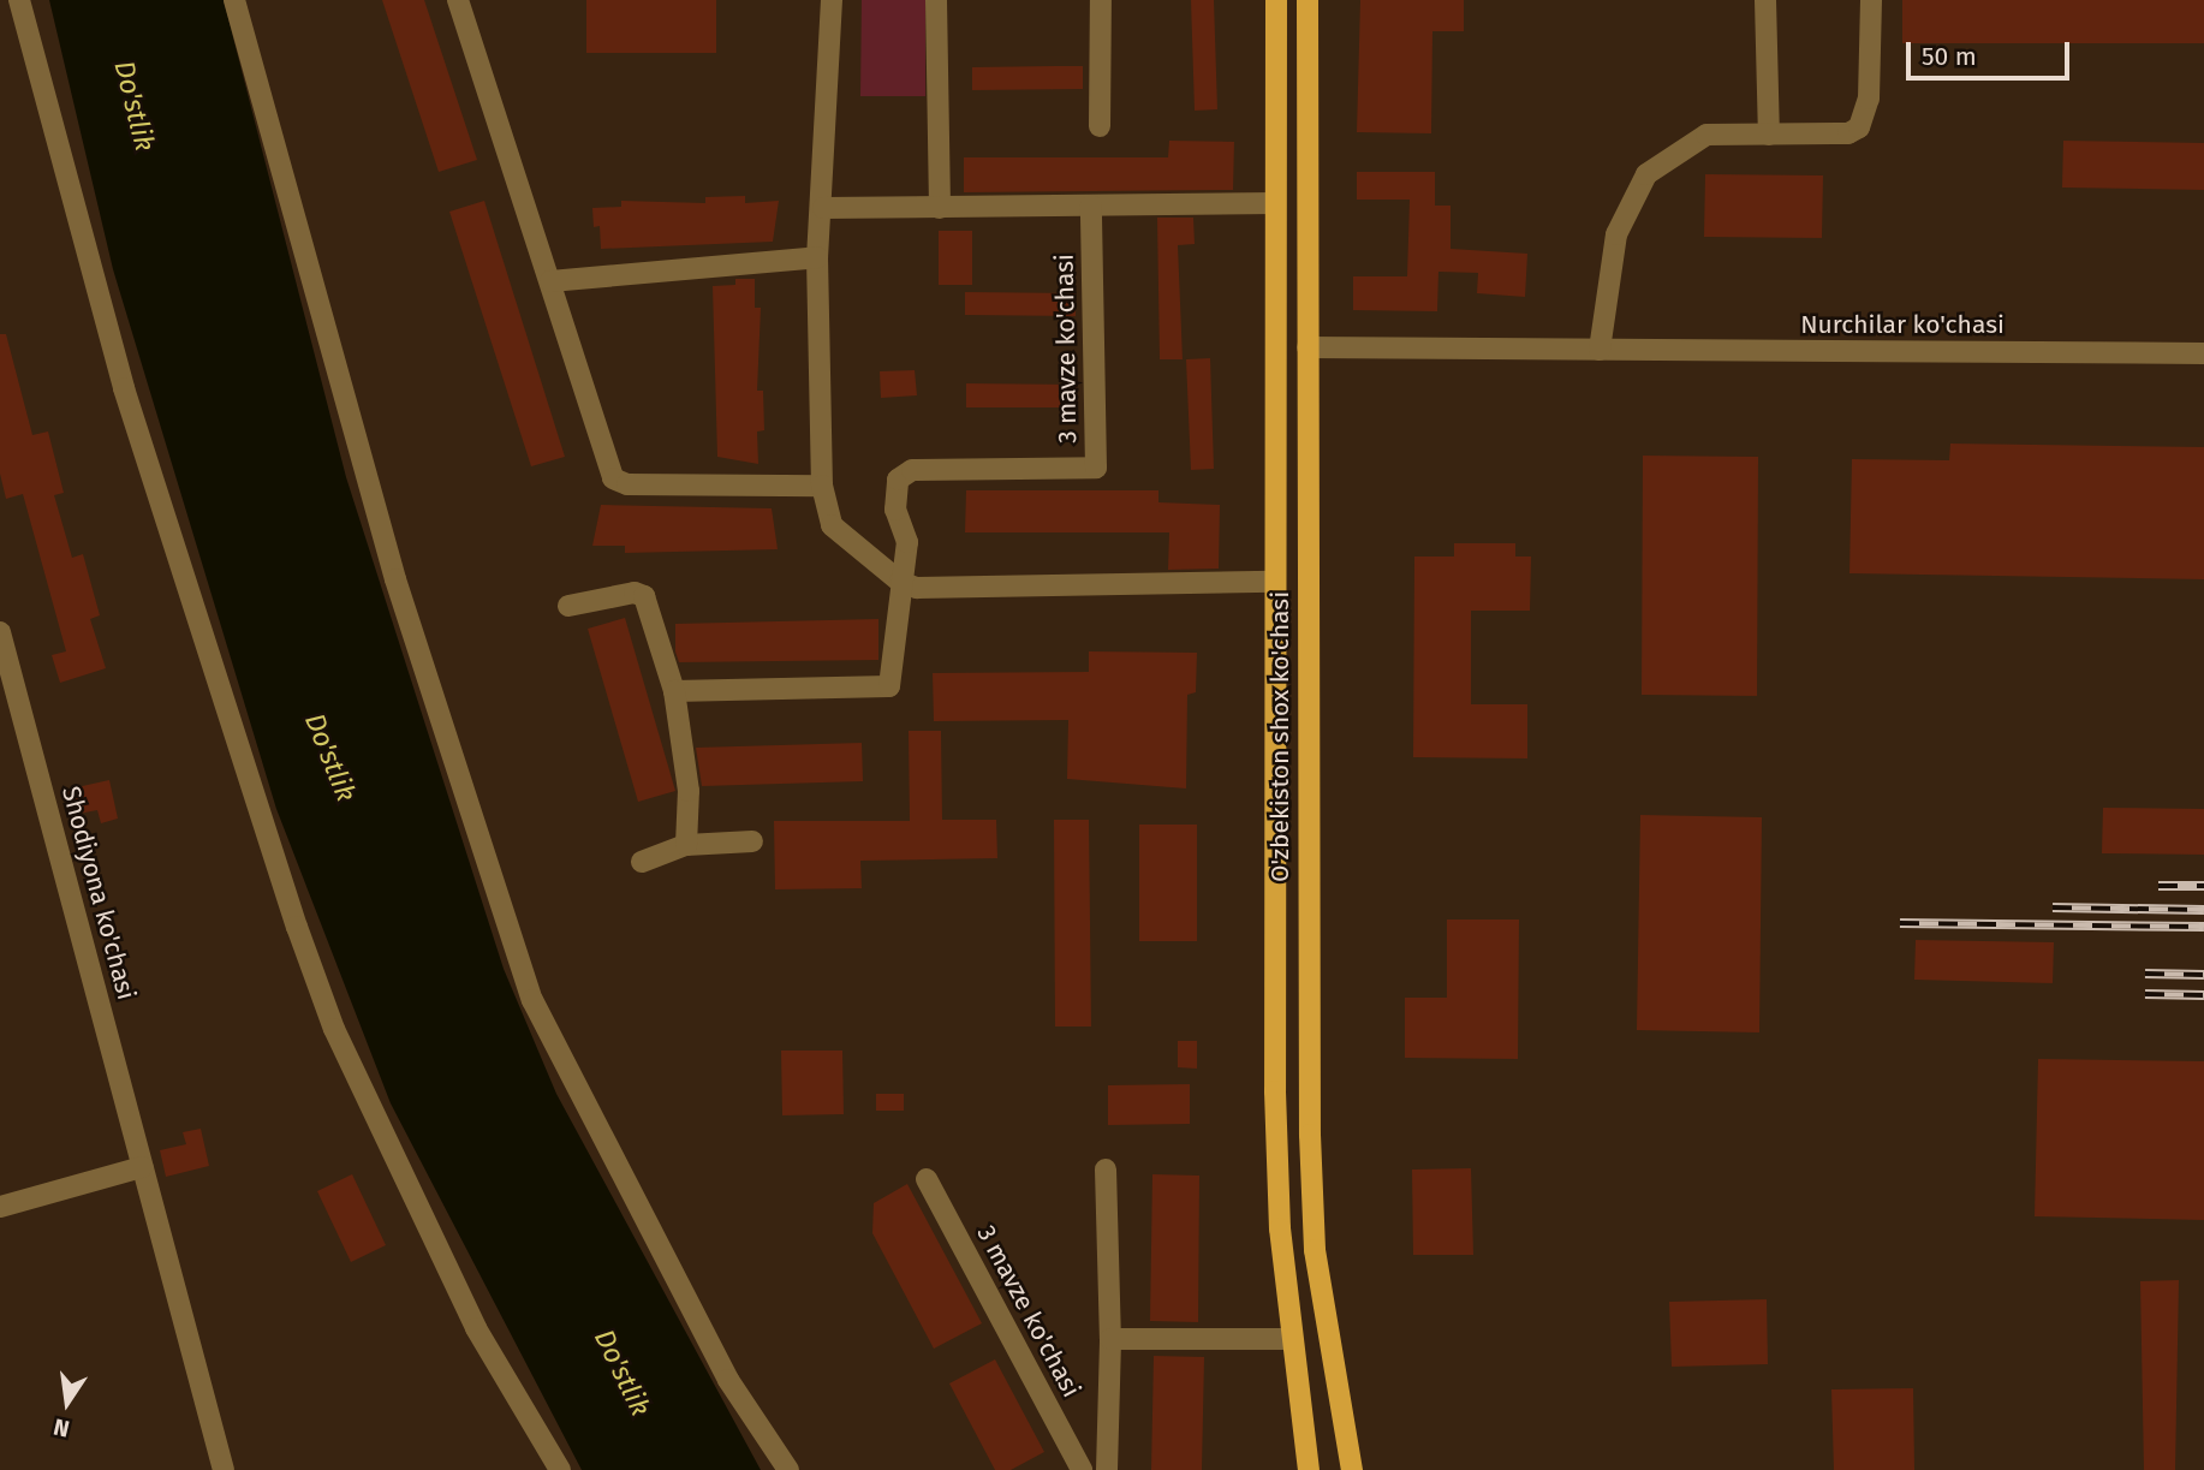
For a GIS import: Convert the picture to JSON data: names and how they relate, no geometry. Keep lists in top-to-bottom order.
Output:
{
  "streets": {
    "main road": ["O'zbekiston shox ko'chasi"],
    "street": ["Nurchilar ko'chasi", "3 mavze ko'chasi", "Shodiyona ko'chasi"]
  },
  "crossings": [
    ["Nurchilar ko'chasi", "O'zbekiston shox ko'chasi"]
  ],
  "water": ["Do'stlik"],
  "scale_bar": "50 m",
  "north": "bottom"
}
